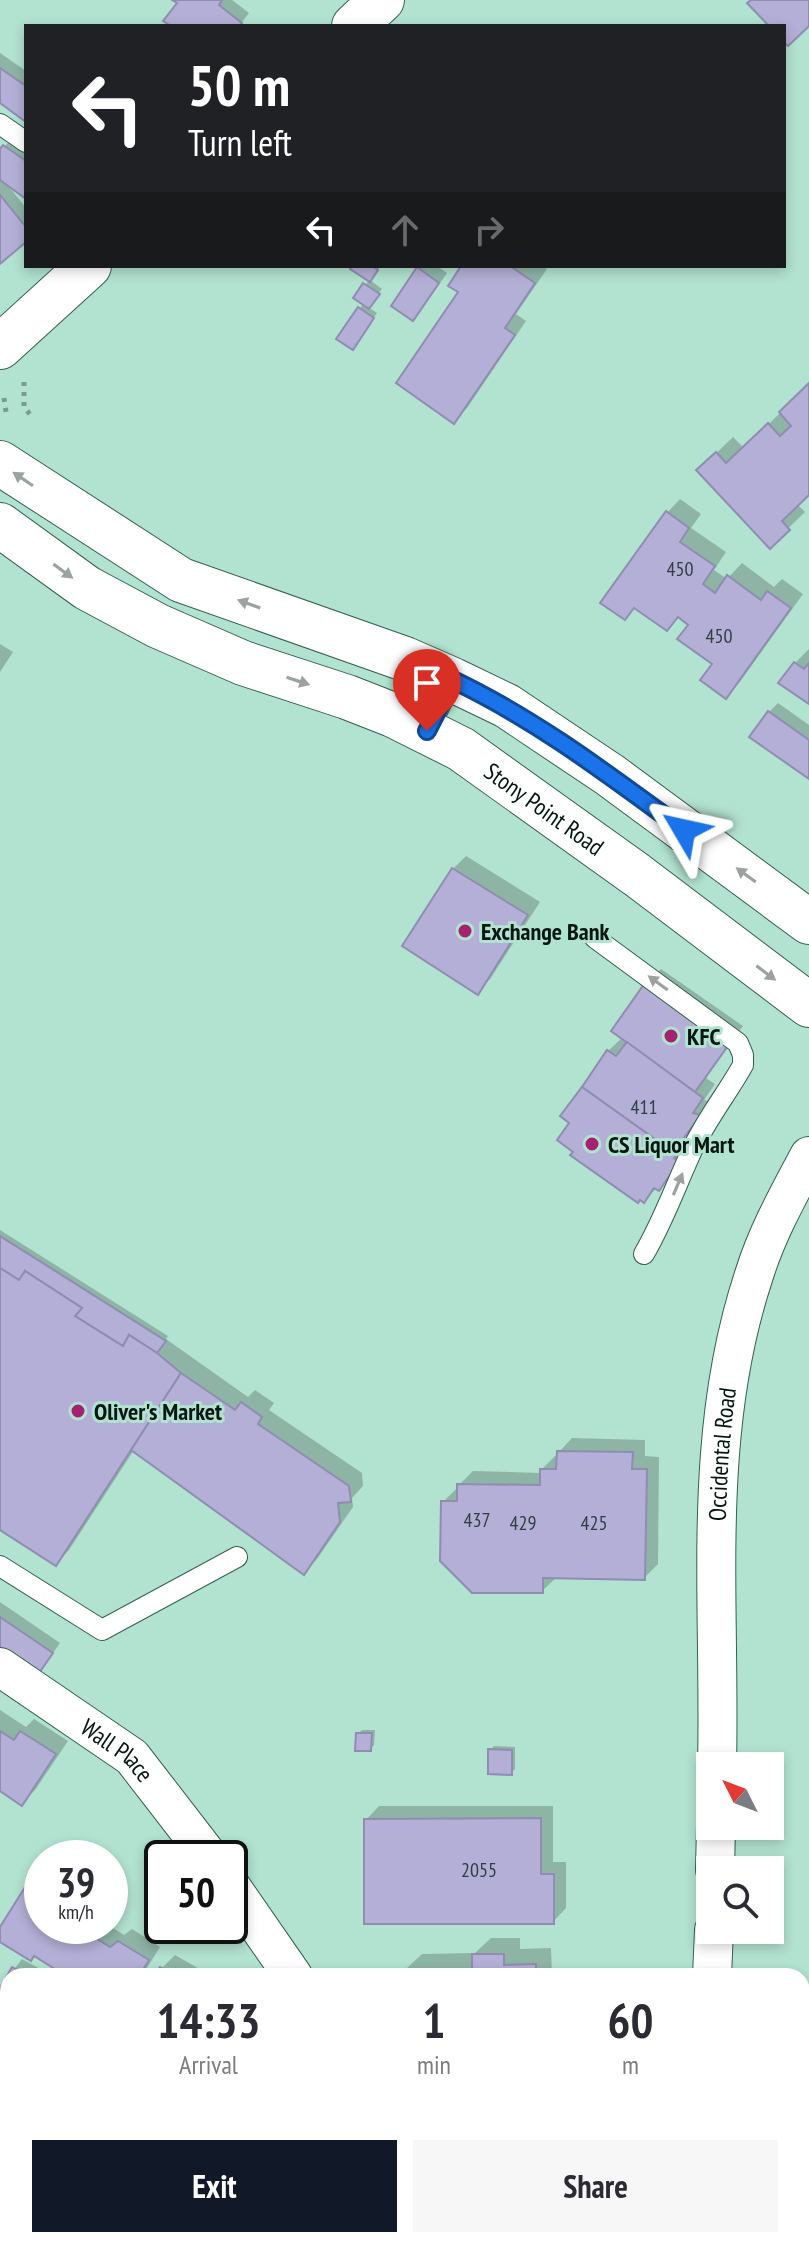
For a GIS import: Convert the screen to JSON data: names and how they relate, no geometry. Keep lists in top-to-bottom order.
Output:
{
  "streets": {
    "main road": ["Stony Point Road"],
    "street": ["Occidental Road", "Wall Place"]
  },
  "places": [
    "Exchange Bank",
    "KFC",
    "CS Liquor Mart",
    "Oliver's Market"
  ],
  "house_numbers": [
    "450",
    "450",
    "411",
    "437",
    "429",
    "425",
    "2055"
  ],
  "north": "top left",
  "page": {
    "turn": ["50 m", "Turn left"],
    "speed": "39 km/h",
    "limit": "50",
    "eta": [
      "14:33",
      "Arrival",
      "1",
      "min",
      "60",
      "m"
    ],
    "buttons": ["Exit", "Share"]
  }
}
